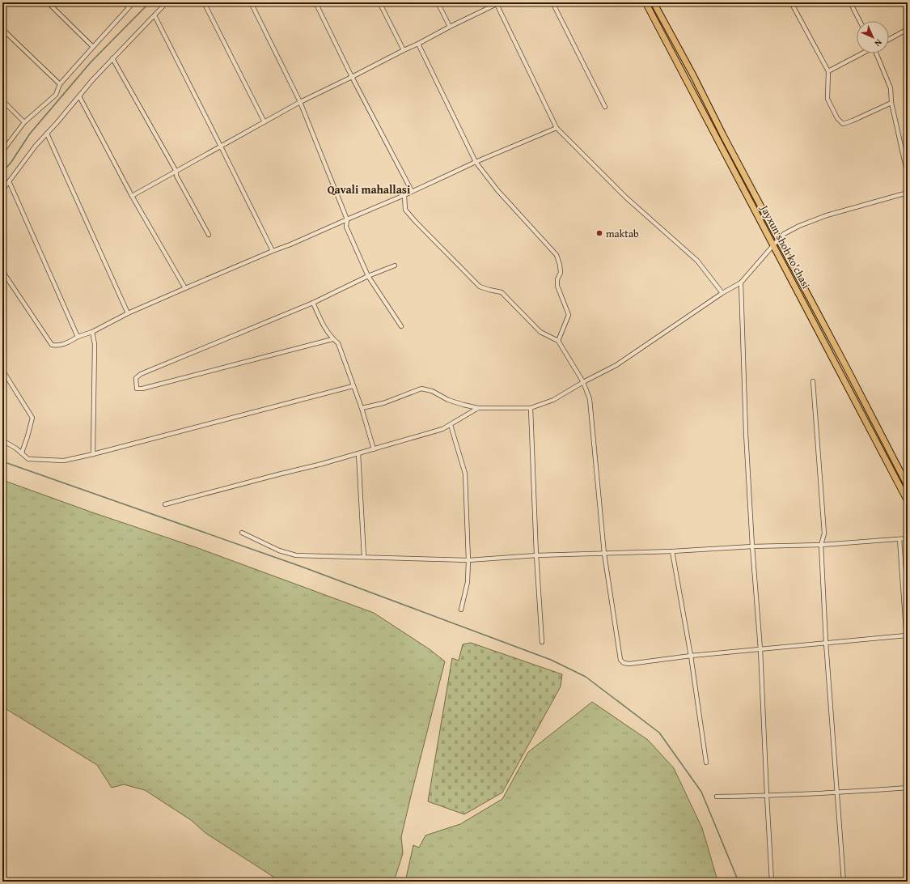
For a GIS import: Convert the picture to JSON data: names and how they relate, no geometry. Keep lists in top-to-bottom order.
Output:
{
  "streets": {
    "highway": ["Jayxun shoh ko'chasi"]
  },
  "districts": ["Qavali mahallasi"],
  "places": ["maktab"],
  "north": "bottom right"
}
